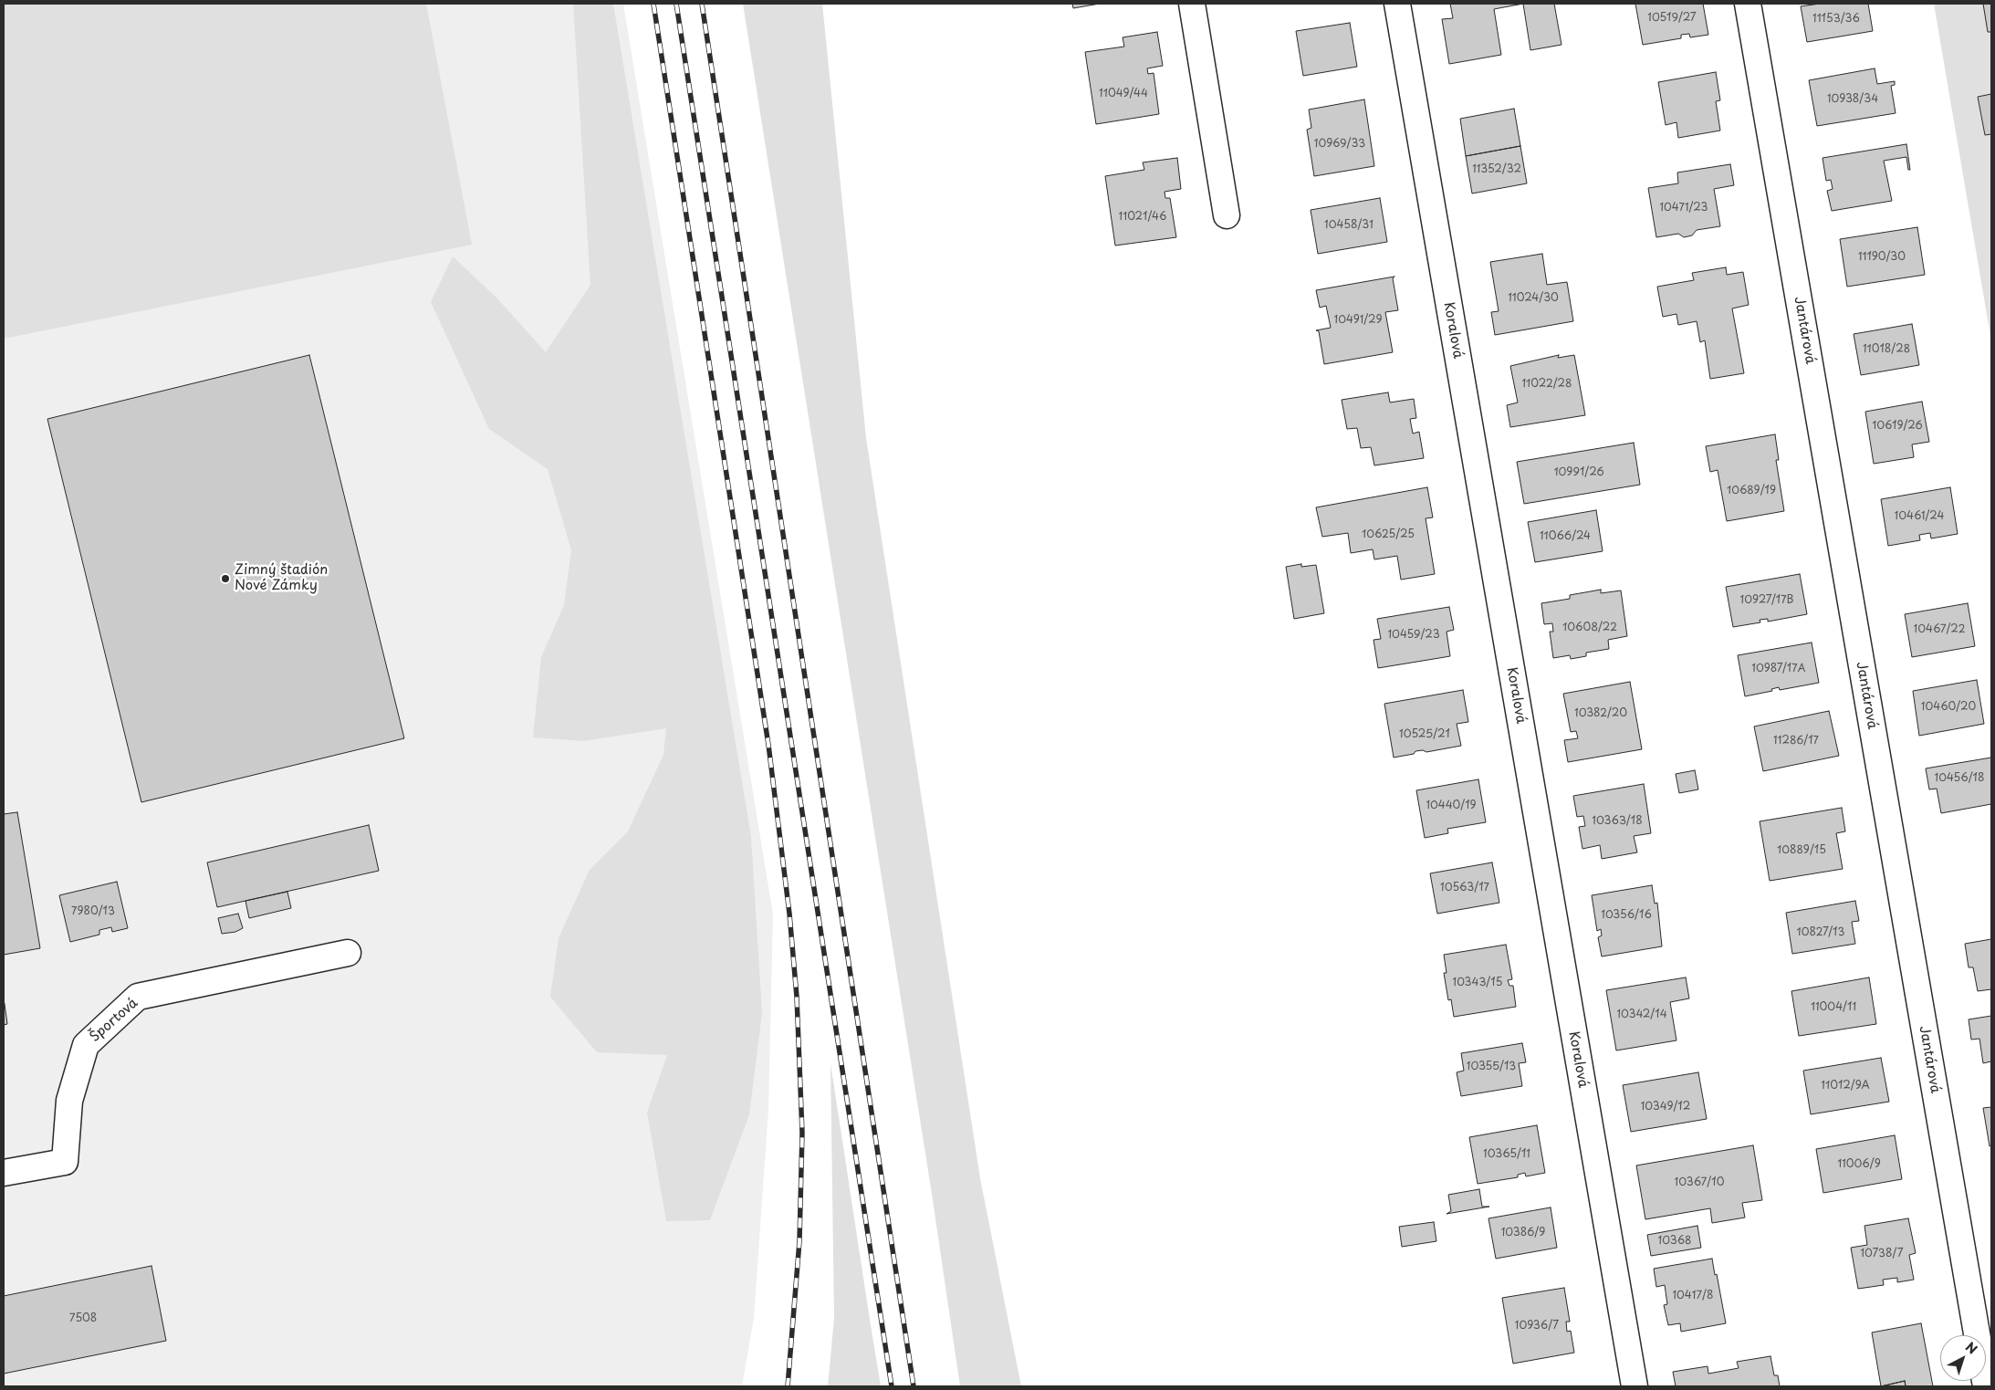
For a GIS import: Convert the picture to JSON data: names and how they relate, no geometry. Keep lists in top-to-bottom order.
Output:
{
  "streets": {
    "street": ["Koralová", "Jantárová", "Športová"]
  },
  "places": ["Zimný štadión Nové Zámky"],
  "house_numbers": [
    "10519/27",
    "11153/36",
    "11049/44",
    "10938/34",
    "10969/33",
    "11352/32",
    "10471/23",
    "11021/46",
    "10458/31",
    "11190/30",
    "11024/30",
    "10491/29",
    "11018/28",
    "11022/28",
    "10619/26",
    "10991/26",
    "10689/19",
    "10461/24",
    "10625/25",
    "11066/24",
    "10927/17B",
    "10608/22",
    "10467/22",
    "10459/23",
    "10987/17A",
    "10460/20",
    "10382/20",
    "10525/21",
    "11286/17",
    "10456/18",
    "10440/19",
    "10363/18",
    "10889/15",
    "10563/17",
    "7980/13",
    "10356/16",
    "10827/13",
    "10343/15",
    "11004/11",
    "10342/14",
    "10355/13",
    "11012/9A",
    "10349/12",
    "10365/11",
    "11006/9",
    "10367/10",
    "10386/9",
    "10368",
    "10738/7",
    "10417/8",
    "7508",
    "10936/7"
  ],
  "north": "top right"
}
